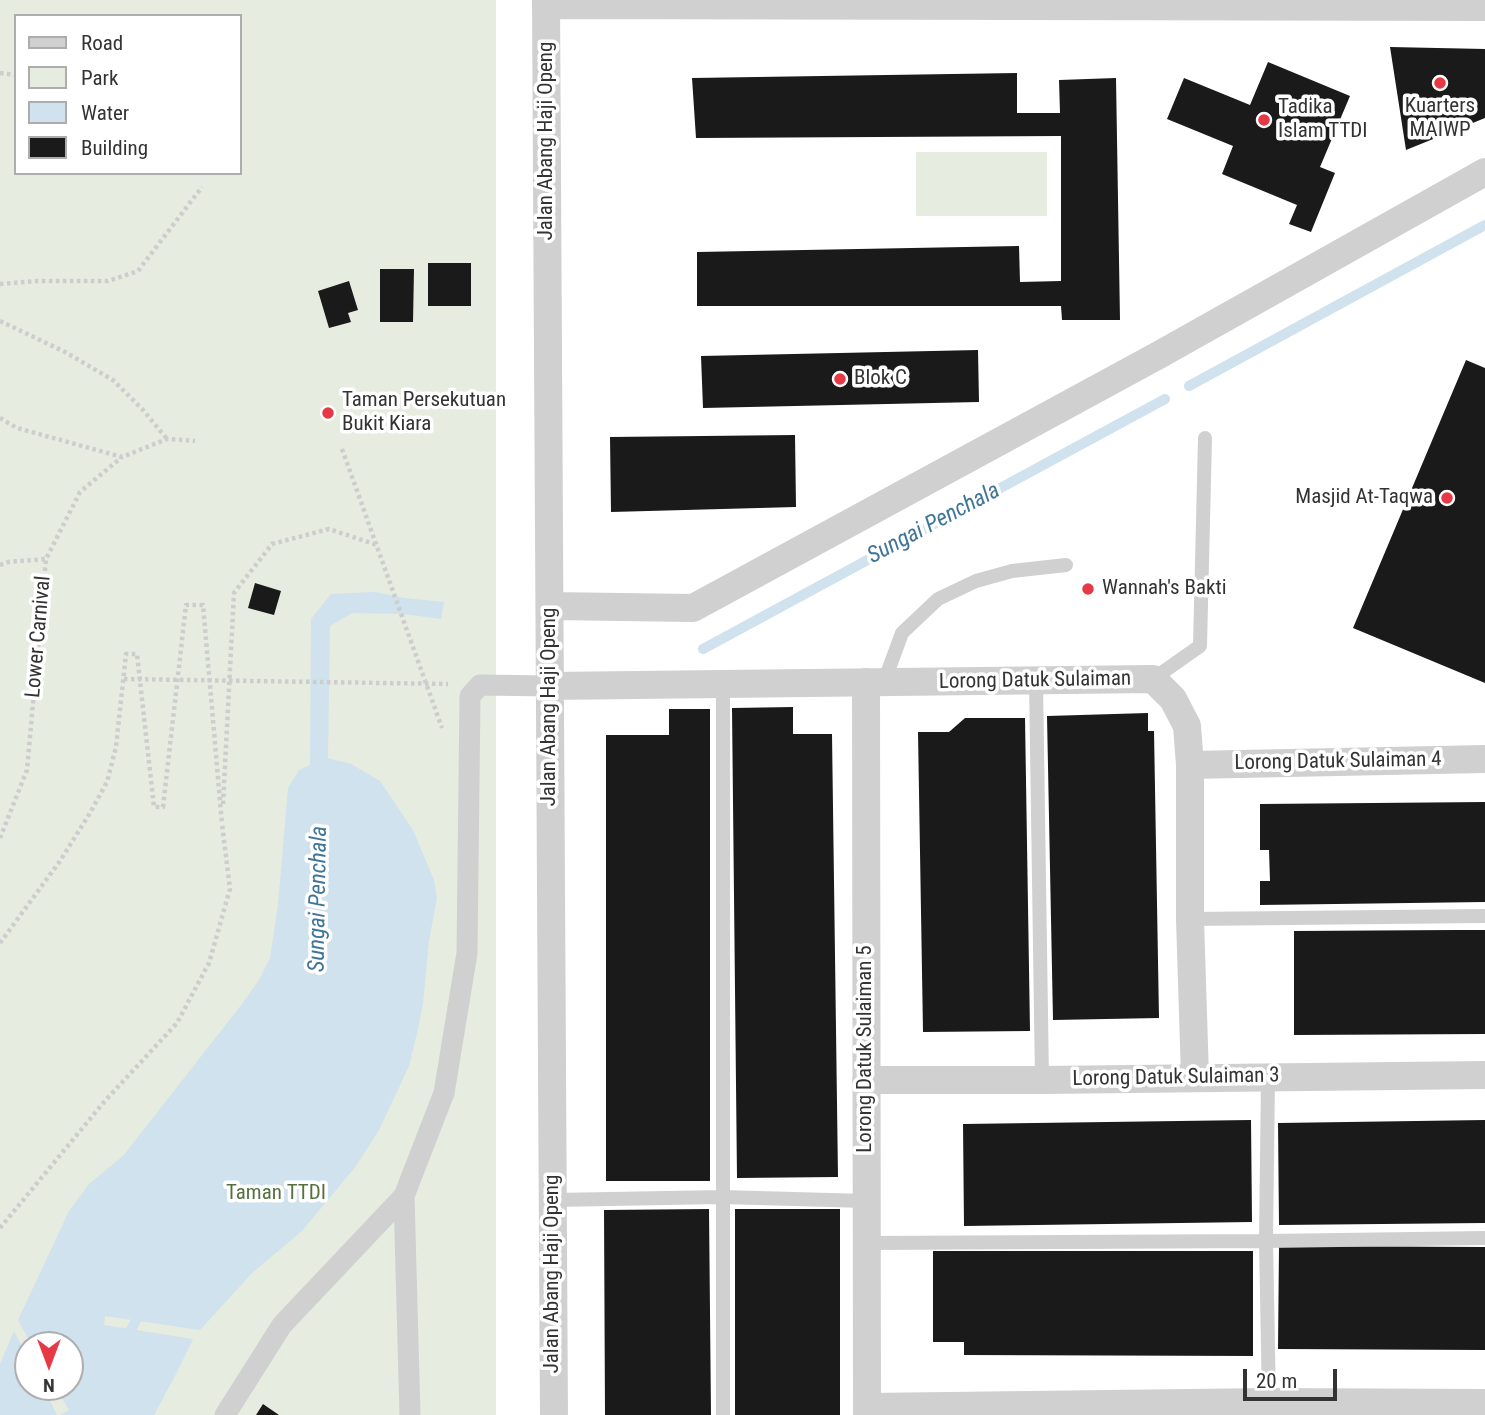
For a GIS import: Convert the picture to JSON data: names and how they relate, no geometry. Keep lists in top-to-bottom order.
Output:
{
  "streets": {
    "street": [
      "Jalan Abang Haji Openg",
      "Lorong Datuk Sulaiman",
      "Lorong Datuk Sulaiman 4",
      "Lorong Datuk Sulaiman 5",
      "Lorong Datuk Sulaiman 3"
    ],
    "path": ["Lower Carnival"]
  },
  "crossings": [
    ["Jalan Abang Haji Openg", "Lorong Datuk Sulaiman"],
    ["Lorong Datuk Sulaiman", "Lorong Datuk Sulaiman 4"],
    ["Lorong Datuk Sulaiman", "Lorong Datuk Sulaiman 5"],
    ["Lorong Datuk Sulaiman", "Lorong Datuk Sulaiman 3"],
    ["Lorong Datuk Sulaiman 5", "Lorong Datuk Sulaiman 3"]
  ],
  "water": ["Sungai Penchala"],
  "parks": ["Taman TTDI"],
  "places": [
    "Kuarters MAIWP",
    "Tadika Islam TTDI",
    "Blok C",
    "Taman Persekutuan Bukit Kiara",
    "Masjid At-Taqwa",
    "Wannah's Bakti"
  ],
  "legend": [
    "Road",
    "Park",
    "Water",
    "Building"
  ],
  "scale_bar": "20 m",
  "north": "bottom"
}
